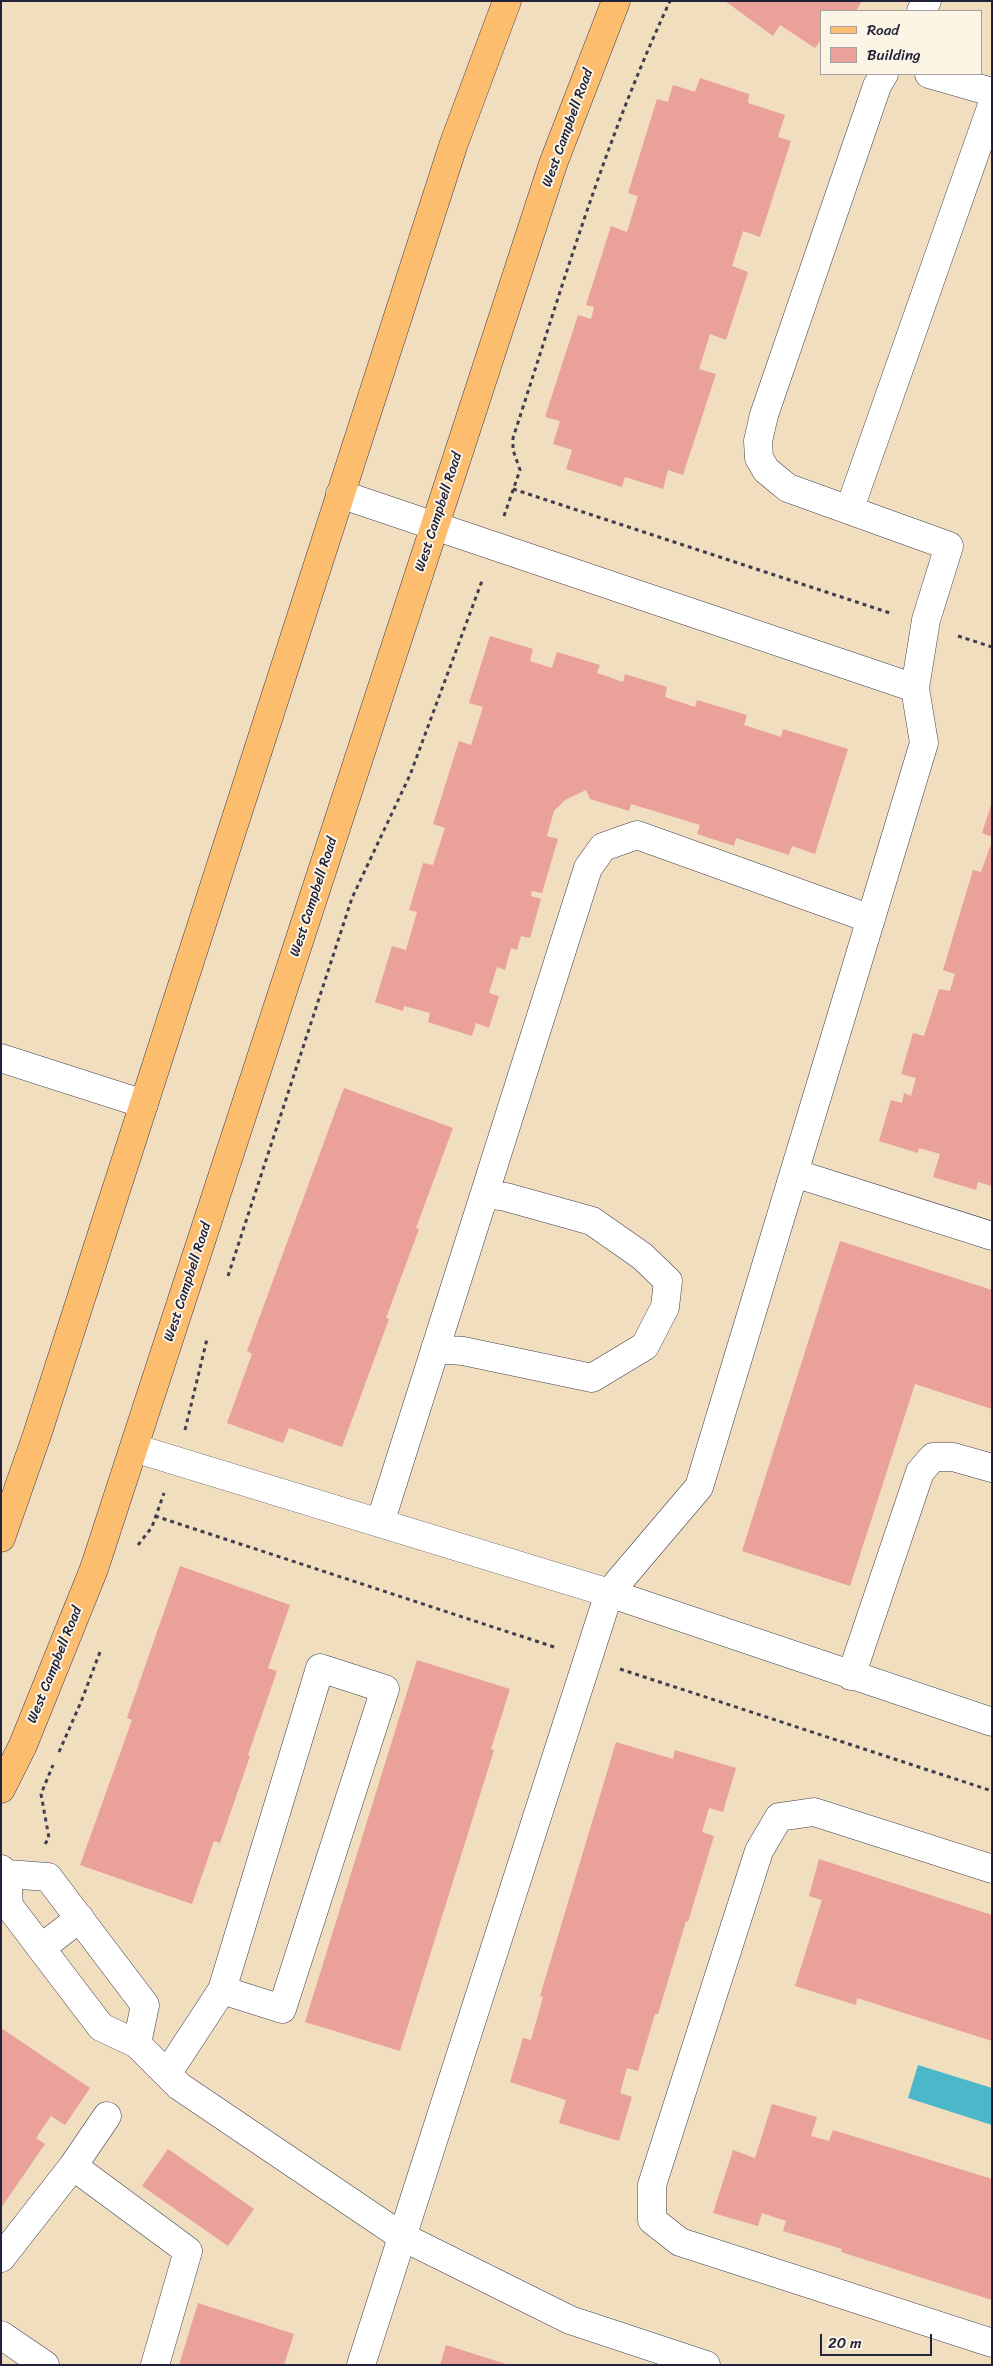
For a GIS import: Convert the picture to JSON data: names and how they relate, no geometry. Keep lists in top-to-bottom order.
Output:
{
  "streets": {
    "main road": ["West Campbell Road"]
  },
  "legend": ["Road", "Building"],
  "scale_bar": "20 m"
}
